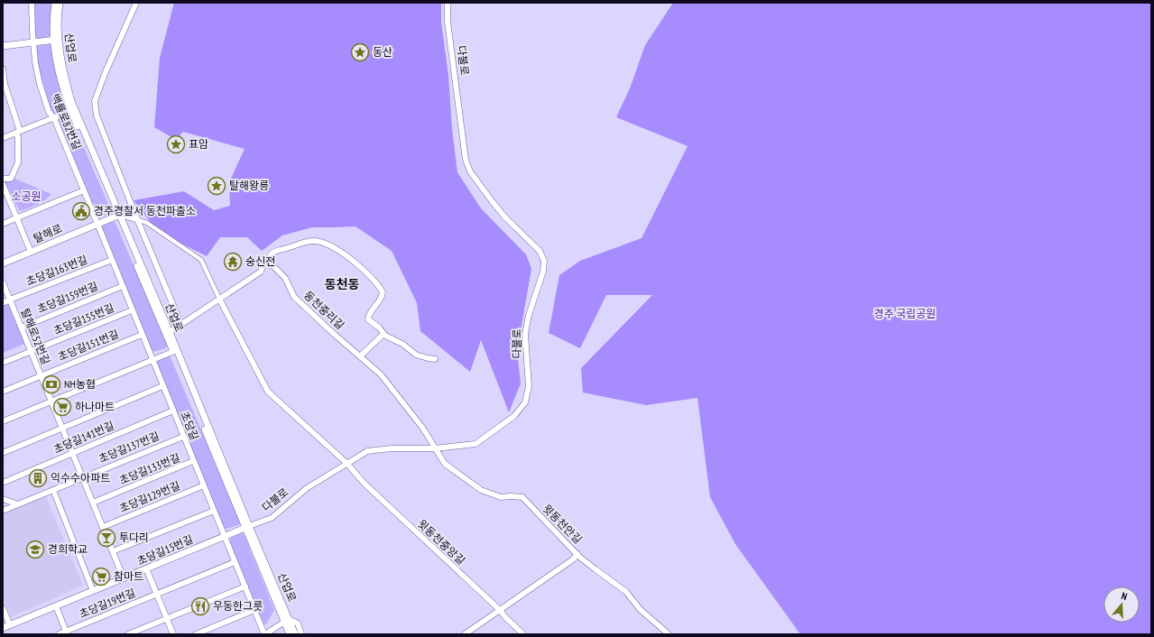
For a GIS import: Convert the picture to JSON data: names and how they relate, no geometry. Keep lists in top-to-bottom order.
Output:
{
  "streets": {
    "street": [
      "산업로",
      "다불로",
      "백률로82번길",
      "탈해로",
      "초당길163번길",
      "초당길159번길",
      "동천중리길",
      "초당길155번길",
      "탈해로52번길",
      "초당길151번길",
      "초당길",
      "초당길141번길",
      "초당길137번길",
      "초당길133번길",
      "초당길129번길",
      "윗동천안길",
      "윗동천중앙길",
      "초당길15번길",
      "초당길19번길"
    ]
  },
  "crossings": [
    ["산업로", "다불로"],
    ["산업로", "탈해로"],
    ["산업로", "초당길15번길"],
    ["다불로", "동천중리길"],
    ["다불로", "윗동천안길"],
    ["다불로", "윗동천중앙길"],
    ["다불로", "초당길15번길"],
    ["백률로82번길", "탈해로"],
    ["백률로82번길", "초당길"],
    ["탈해로", "초당길"],
    ["초당길163번길", "탈해로52번길"],
    ["초당길163번길", "초당길"],
    ["초당길159번길", "탈해로52번길"],
    ["초당길159번길", "초당길"],
    ["동천중리길", "윗동천안길"],
    ["초당길155번길", "탈해로52번길"],
    ["초당길155번길", "초당길"],
    ["탈해로52번길", "초당길151번길"],
    ["탈해로52번길", "초당길141번길"],
    ["탈해로52번길", "초당길137번길"],
    ["탈해로52번길", "초당길133번길"],
    ["탈해로52번길", "초당길129번길"],
    ["탈해로52번길", "초당길15번길"],
    ["초당길151번길", "초당길"],
    ["초당길", "초당길141번길"],
    ["초당길", "초당길137번길"],
    ["초당길", "초당길133번길"],
    ["초당길", "초당길129번길"],
    ["초당길", "초당길15번길"],
    ["초당길", "초당길19번길"]
  ],
  "districts": ["동천동"],
  "parks": ["소공원", "경주 국립공원"],
  "places": {
    "place": ["동산", "표암", "탈해왕릉"],
    "public building": ["경주경찰서 동천파출소"],
    "temple": ["숭신전"],
    "bank": ["NH농협"],
    "supermarket": ["하나마트", "참마트"],
    "building": ["익수수아파트"],
    "bar": ["투다리"],
    "school or university": ["경희학교"],
    "restaurant": ["우동한그릇"]
  },
  "north": "top"
}
